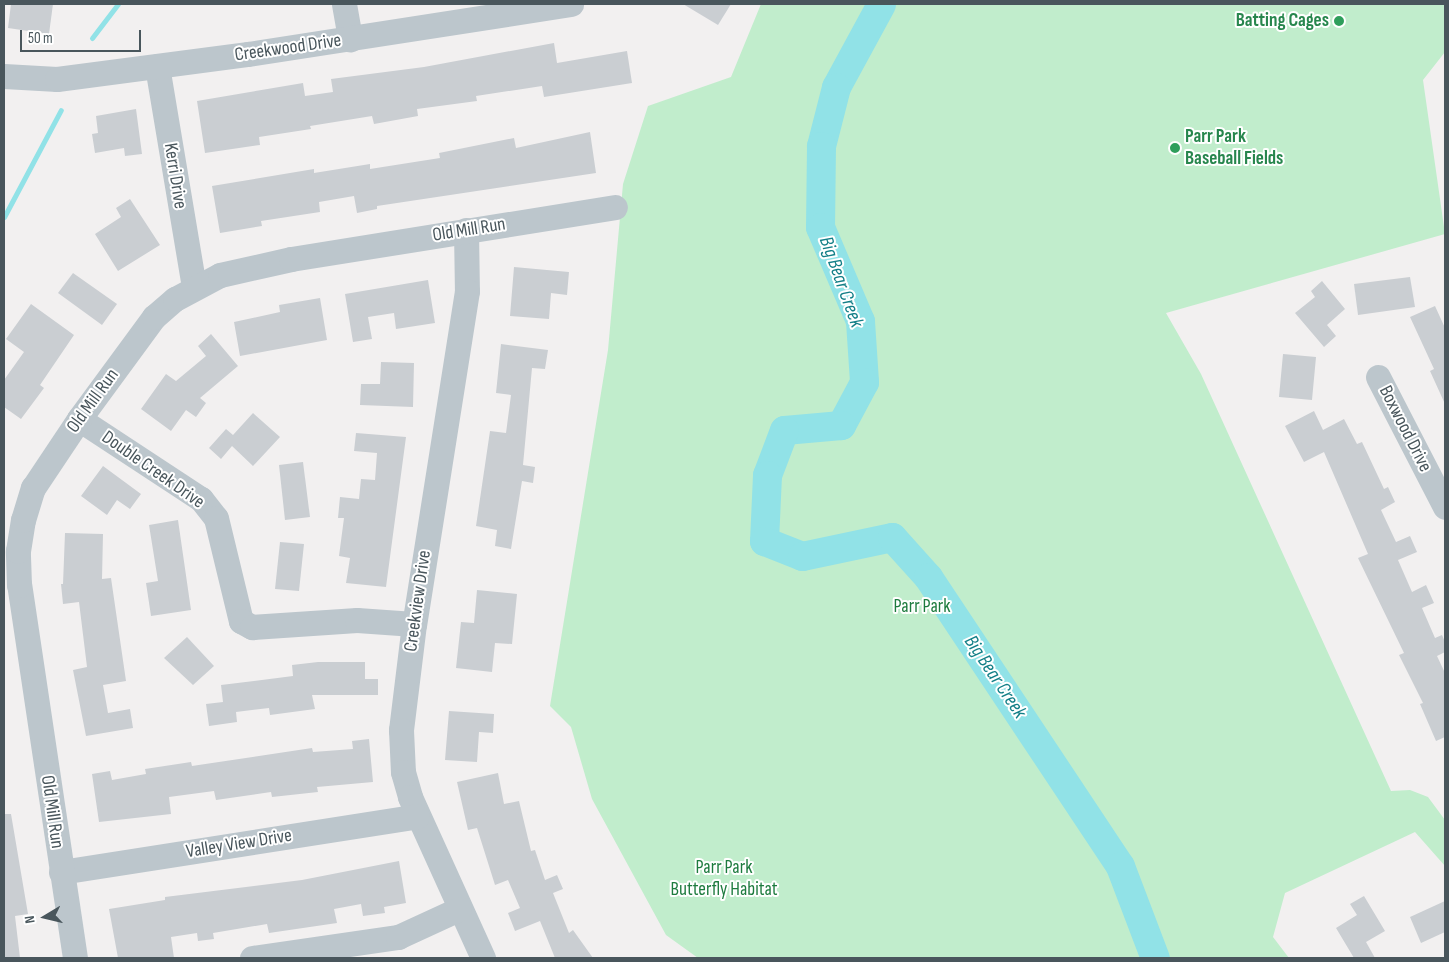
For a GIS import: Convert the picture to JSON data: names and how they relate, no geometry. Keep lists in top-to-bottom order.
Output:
{
  "streets": {
    "street": [
      "Creekwood Drive",
      "Kerri Drive",
      "Old Mill Run",
      "Boxwood Drive",
      "Double Creek Drive",
      "Creekview Drive",
      "Valley View Drive"
    ]
  },
  "crossings": [
    ["Creekwood Drive", "Kerri Drive"],
    ["Kerri Drive", "Old Mill Run"],
    ["Old Mill Run", "Double Creek Drive"],
    ["Old Mill Run", "Creekview Drive"],
    ["Old Mill Run", "Valley View Drive"],
    ["Double Creek Drive", "Creekview Drive"],
    ["Creekview Drive", "Valley View Drive"]
  ],
  "water": ["Big Bear Creek"],
  "parks": ["Parr Park", "Parr Park Butterfly Habitat"],
  "places": ["Batting Cages", "Parr Park Baseball Fields"],
  "scale_bar": "50 m",
  "north": "left"
}
